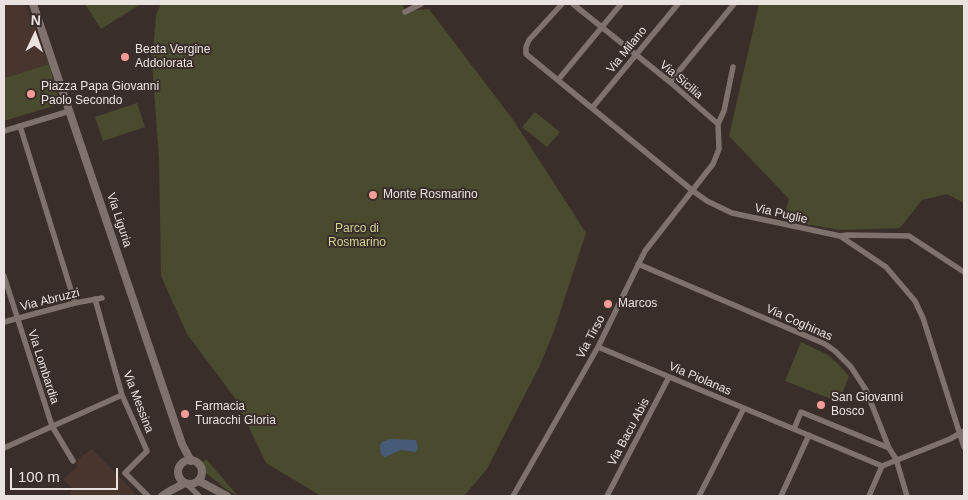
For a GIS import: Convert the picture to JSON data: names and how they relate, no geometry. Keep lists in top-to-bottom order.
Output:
{
  "streets": {
    "street": [
      "Via Milano",
      "Via Sicilia",
      "Via Puglie",
      "Via Liguria",
      "Via Abruzzi",
      "Via Coghinas",
      "Via Tirso",
      "Via Lombardia",
      "Via Piolanas",
      "Via Messina",
      "Via Bacu Abis"
    ]
  },
  "crossings": [
    ["Via Milano", "Via Sicilia"],
    ["Via Milano", "Via Puglie"],
    ["Via Puglie", "Via Tirso"],
    ["Via Abruzzi", "Via Lombardia"],
    ["Via Abruzzi", "Via Messina"],
    ["Via Coghinas", "Via Tirso"],
    ["Via Tirso", "Via Piolanas"],
    ["Via Piolanas", "Via Bacu Abis"]
  ],
  "parks": ["Parco di Rosmarino"],
  "places": [
    "Beata Vergine Addolorata",
    "Piazza Papa Giovanni Paolo Secondo",
    "Monte Rosmarino",
    "Marcos",
    "San Giovanni Bosco",
    "Farmacia Turacchi Gloria"
  ],
  "scale_bar": "100 m",
  "north": "top"
}
